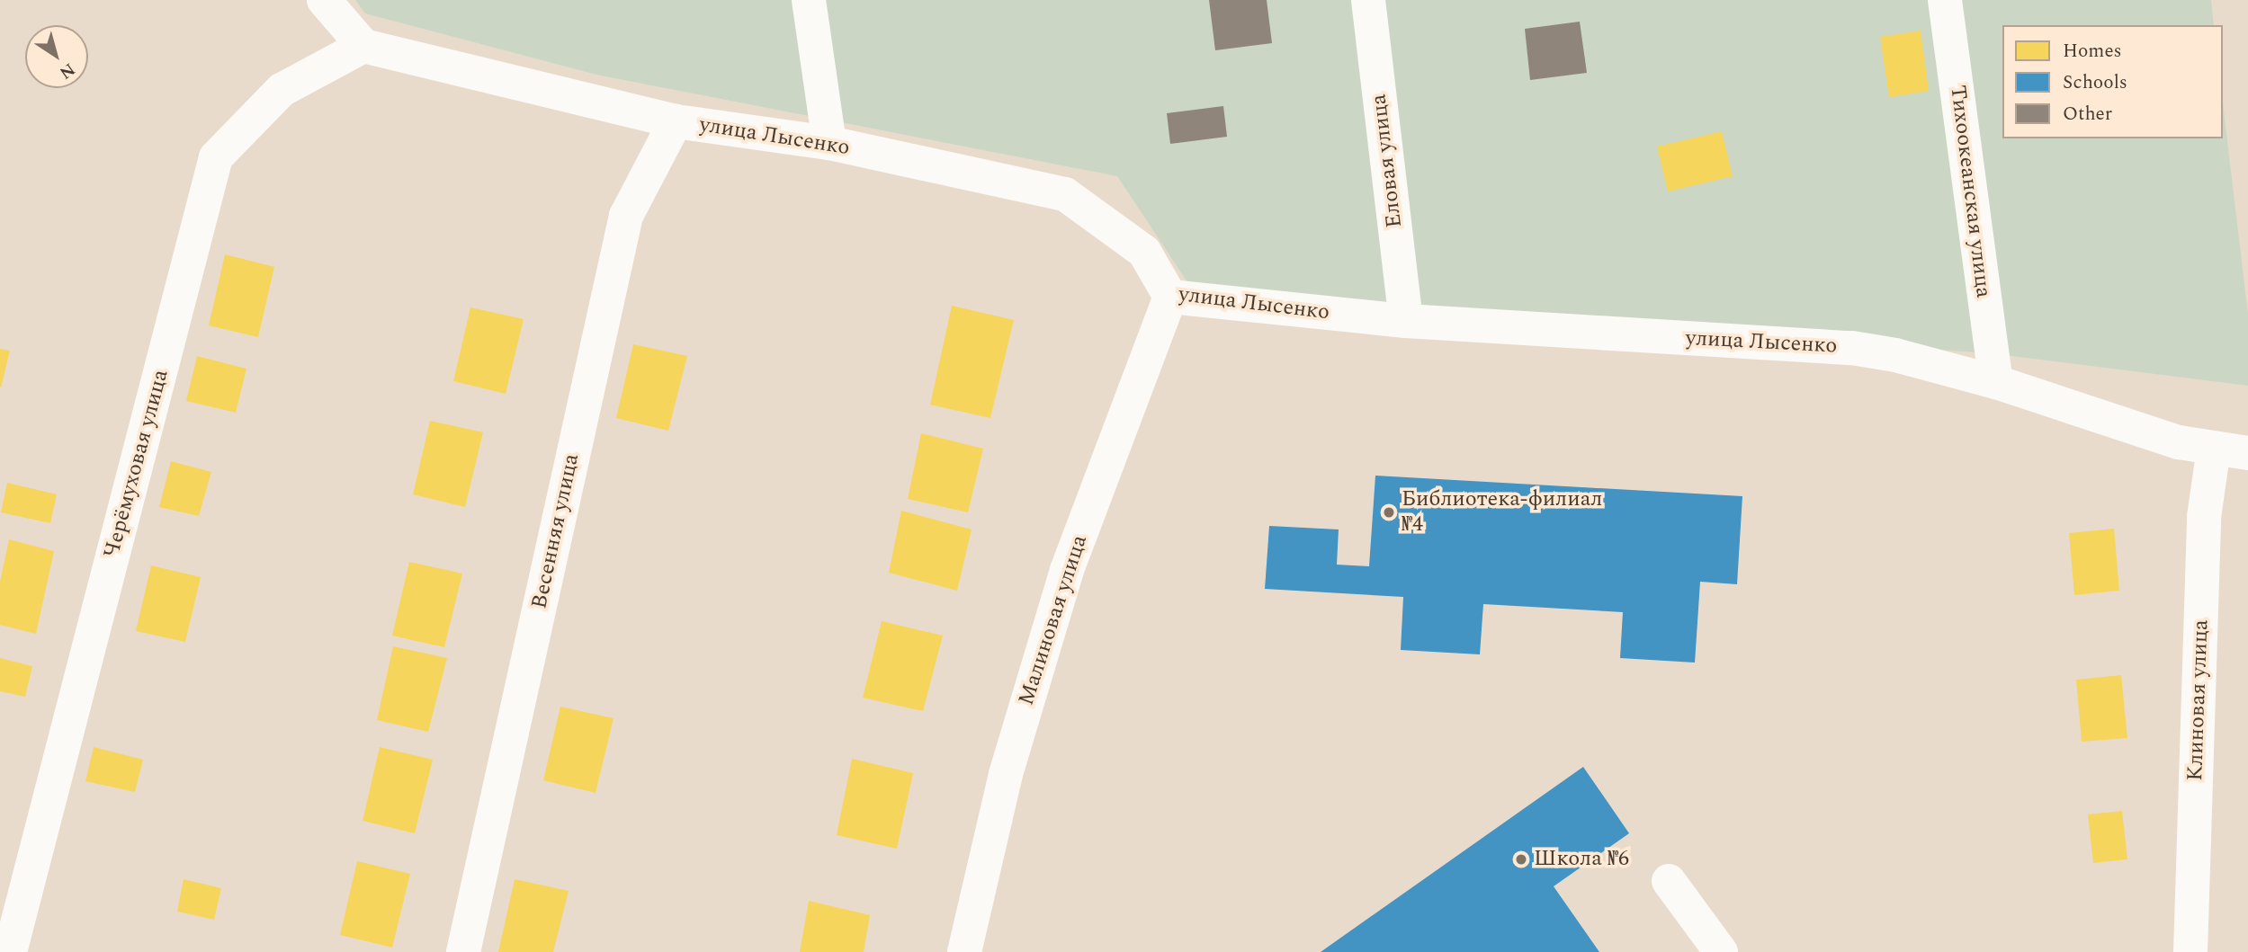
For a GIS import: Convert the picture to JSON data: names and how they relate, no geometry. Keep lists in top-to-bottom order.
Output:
{
  "streets": {
    "street": [
      "улица Лысенко",
      "Еловая улица",
      "Тихоокеанская улица",
      "Черёмуховая улица",
      "Весенняя улица",
      "Малиновая улица",
      "Клиновая улица"
    ]
  },
  "crossings": [
    ["улица Лысенко", "Еловая улица"],
    ["улица Лысенко", "Тихоокеанская улица"],
    ["улица Лысенко", "Черёмуховая улица"],
    ["улица Лысенко", "Весенняя улица"],
    ["улица Лысенко", "Малиновая улица"],
    ["улица Лысенко", "Клиновая улица"]
  ],
  "places": ["Библиотека-филиал №4", "Школа №6"],
  "legend": ["Homes", "Schools", "Other"],
  "north": "bottom right"
}
